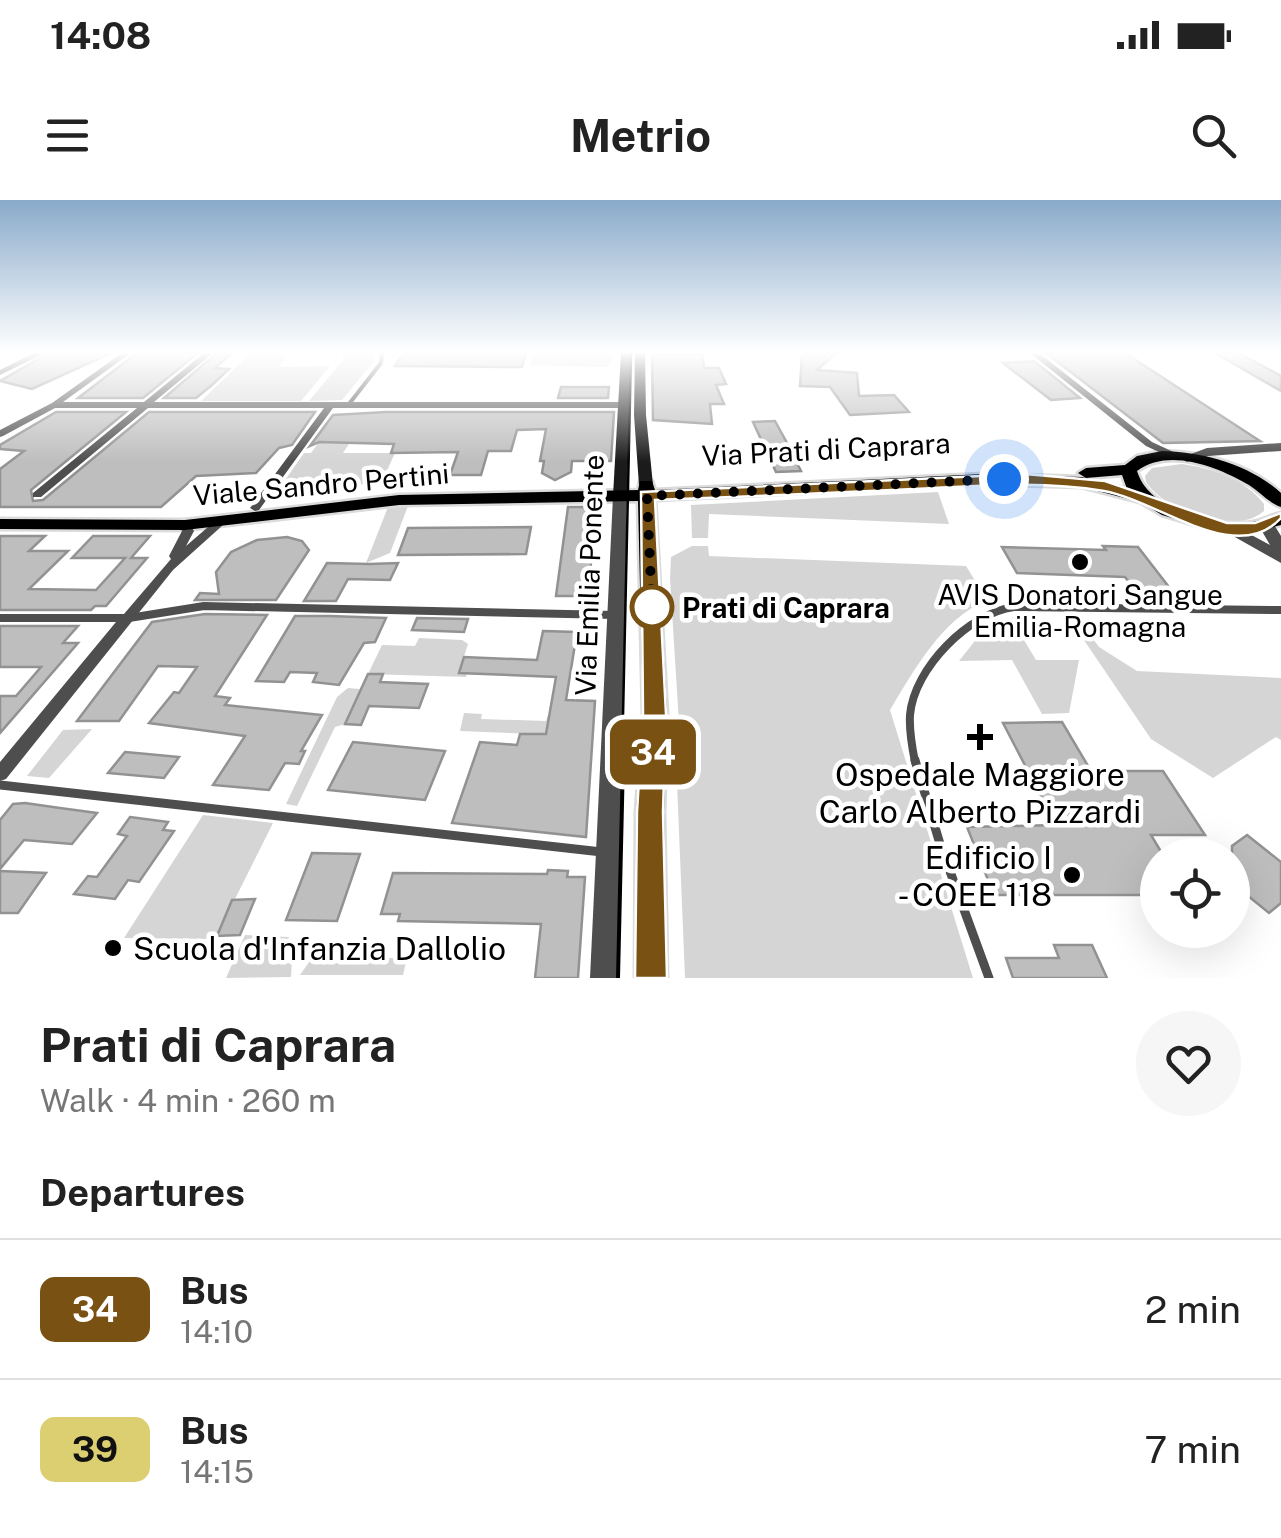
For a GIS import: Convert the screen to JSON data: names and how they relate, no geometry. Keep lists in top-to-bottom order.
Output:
{
  "streets": {
    "main road": ["Via Prati di Caprara", "Viale Sandro Pertini", "Via Emilia Ponente"]
  },
  "crossings": [
    ["Via Prati di Caprara", "Viale Sandro Pertini"],
    ["Via Prati di Caprara", "Via Emilia Ponente"],
    ["Viale Sandro Pertini", "Via Emilia Ponente"]
  ],
  "places": {
    "other": [
      "AVIS Donatori Sangue Emilia-Romagna",
      "Prati di Caprara",
      "Edificio I - COEE 118",
      "Scuola d'Infanzia Dallolio"
    ],
    "health": ["Ospedale Maggiore Carlo Alberto Pizzardi"]
  },
  "lines": ["bus line 34"],
  "page": {
    "status": "14:08",
    "header": "Metrio",
    "on_map": "34",
    "heading": [
      ["Prati di Caprara", "Walk · 4 min · 260 m"],
      "Departures"
    ],
    "list": [
      {
        "mark": "34",
        "name": "Bus",
        "note": "14:10",
        "value": "2 min"
      },
      {
        "mark": "39",
        "name": "Bus",
        "note": "14:15",
        "value": "7 min"
      }
    ]
  }
}
